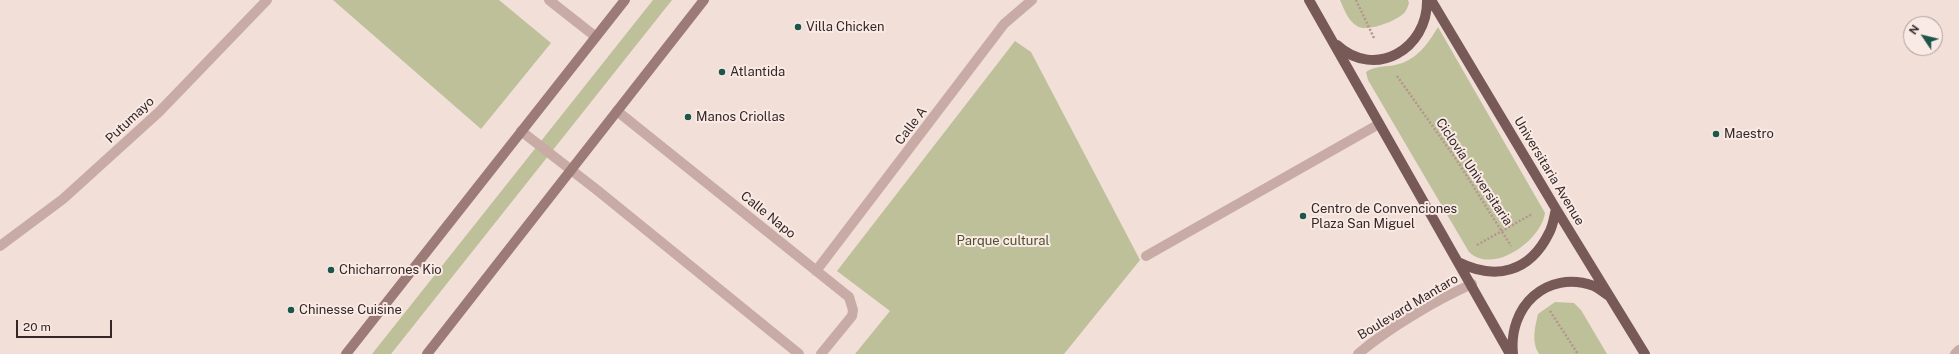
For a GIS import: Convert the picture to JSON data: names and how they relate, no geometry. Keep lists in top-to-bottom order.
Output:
{
  "streets": {
    "main road": ["Universitaria Avenue"],
    "street": [
      "Putumayo",
      "Calle A",
      "Calle Napo",
      "Boulevard Mantaro"
    ],
    "path": ["Ciclovía Universitaria"]
  },
  "crossings": [
    ["Calle A", "Calle Napo"]
  ],
  "parks": ["Parque cultural"],
  "places": [
    "Villa Chicken",
    "Atlantida",
    "Manos Criollas",
    "Maestro",
    "Centro de Convenciones Plaza San Miguel",
    "Chicharrones Kio",
    "Chinesse Cuisine"
  ],
  "scale_bar": "20 m",
  "north": "top left"
}
